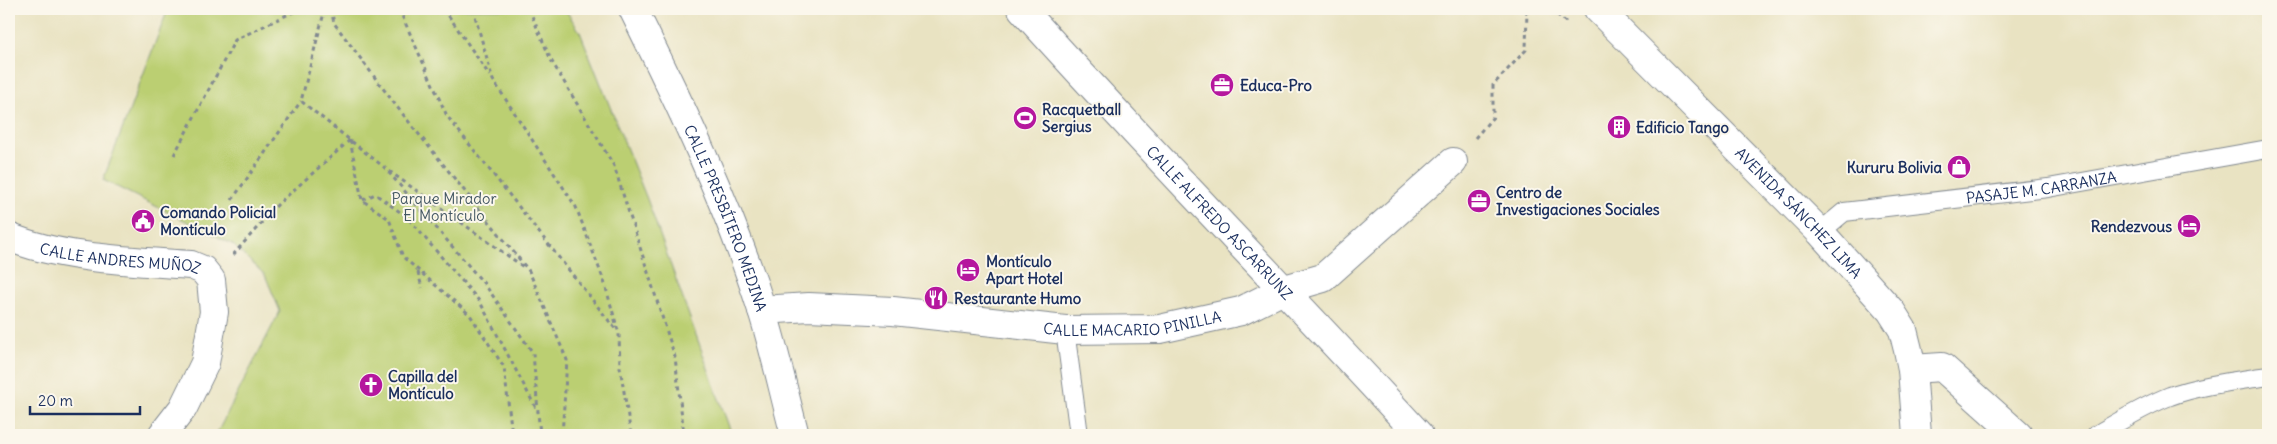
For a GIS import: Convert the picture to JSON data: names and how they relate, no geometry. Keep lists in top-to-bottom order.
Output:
{
  "streets": {
    "street": [
      "AVENIDA SÁNCHEZ LIMA",
      "CALLE PRESBÍTERO MEDINA",
      "CALLE ALFREDO ASCARRUNZ",
      "CALLE ANDRES MUÑOZ",
      "CALLE MACARIO PINILLA"
    ],
    "lane": ["PASAJE M. CARRANZA"]
  },
  "crossings": [
    ["PASAJE M. CARRANZA", "AVENIDA SÁNCHEZ LIMA"],
    ["CALLE PRESBÍTERO MEDINA", "CALLE MACARIO PINILLA"],
    ["CALLE ALFREDO ASCARRUNZ", "CALLE MACARIO PINILLA"]
  ],
  "parks": ["Parque Mirador El Montículo"],
  "places": {
    "office": ["Educa-Pro", "Centro de Investigaciones Sociales"],
    "sports": ["Racquetball Sergius"],
    "building": ["Edificio Tango"],
    "shop": ["Kururu Bolivia"],
    "public building": ["Comando Policial Montículo"],
    "hotel": ["Rendezvous", "Montículo Apart Hotel"],
    "restaurant": ["Restaurante Humo"],
    "church": ["Capilla del Montículo"]
  },
  "scale_bar": "20 m"
}
